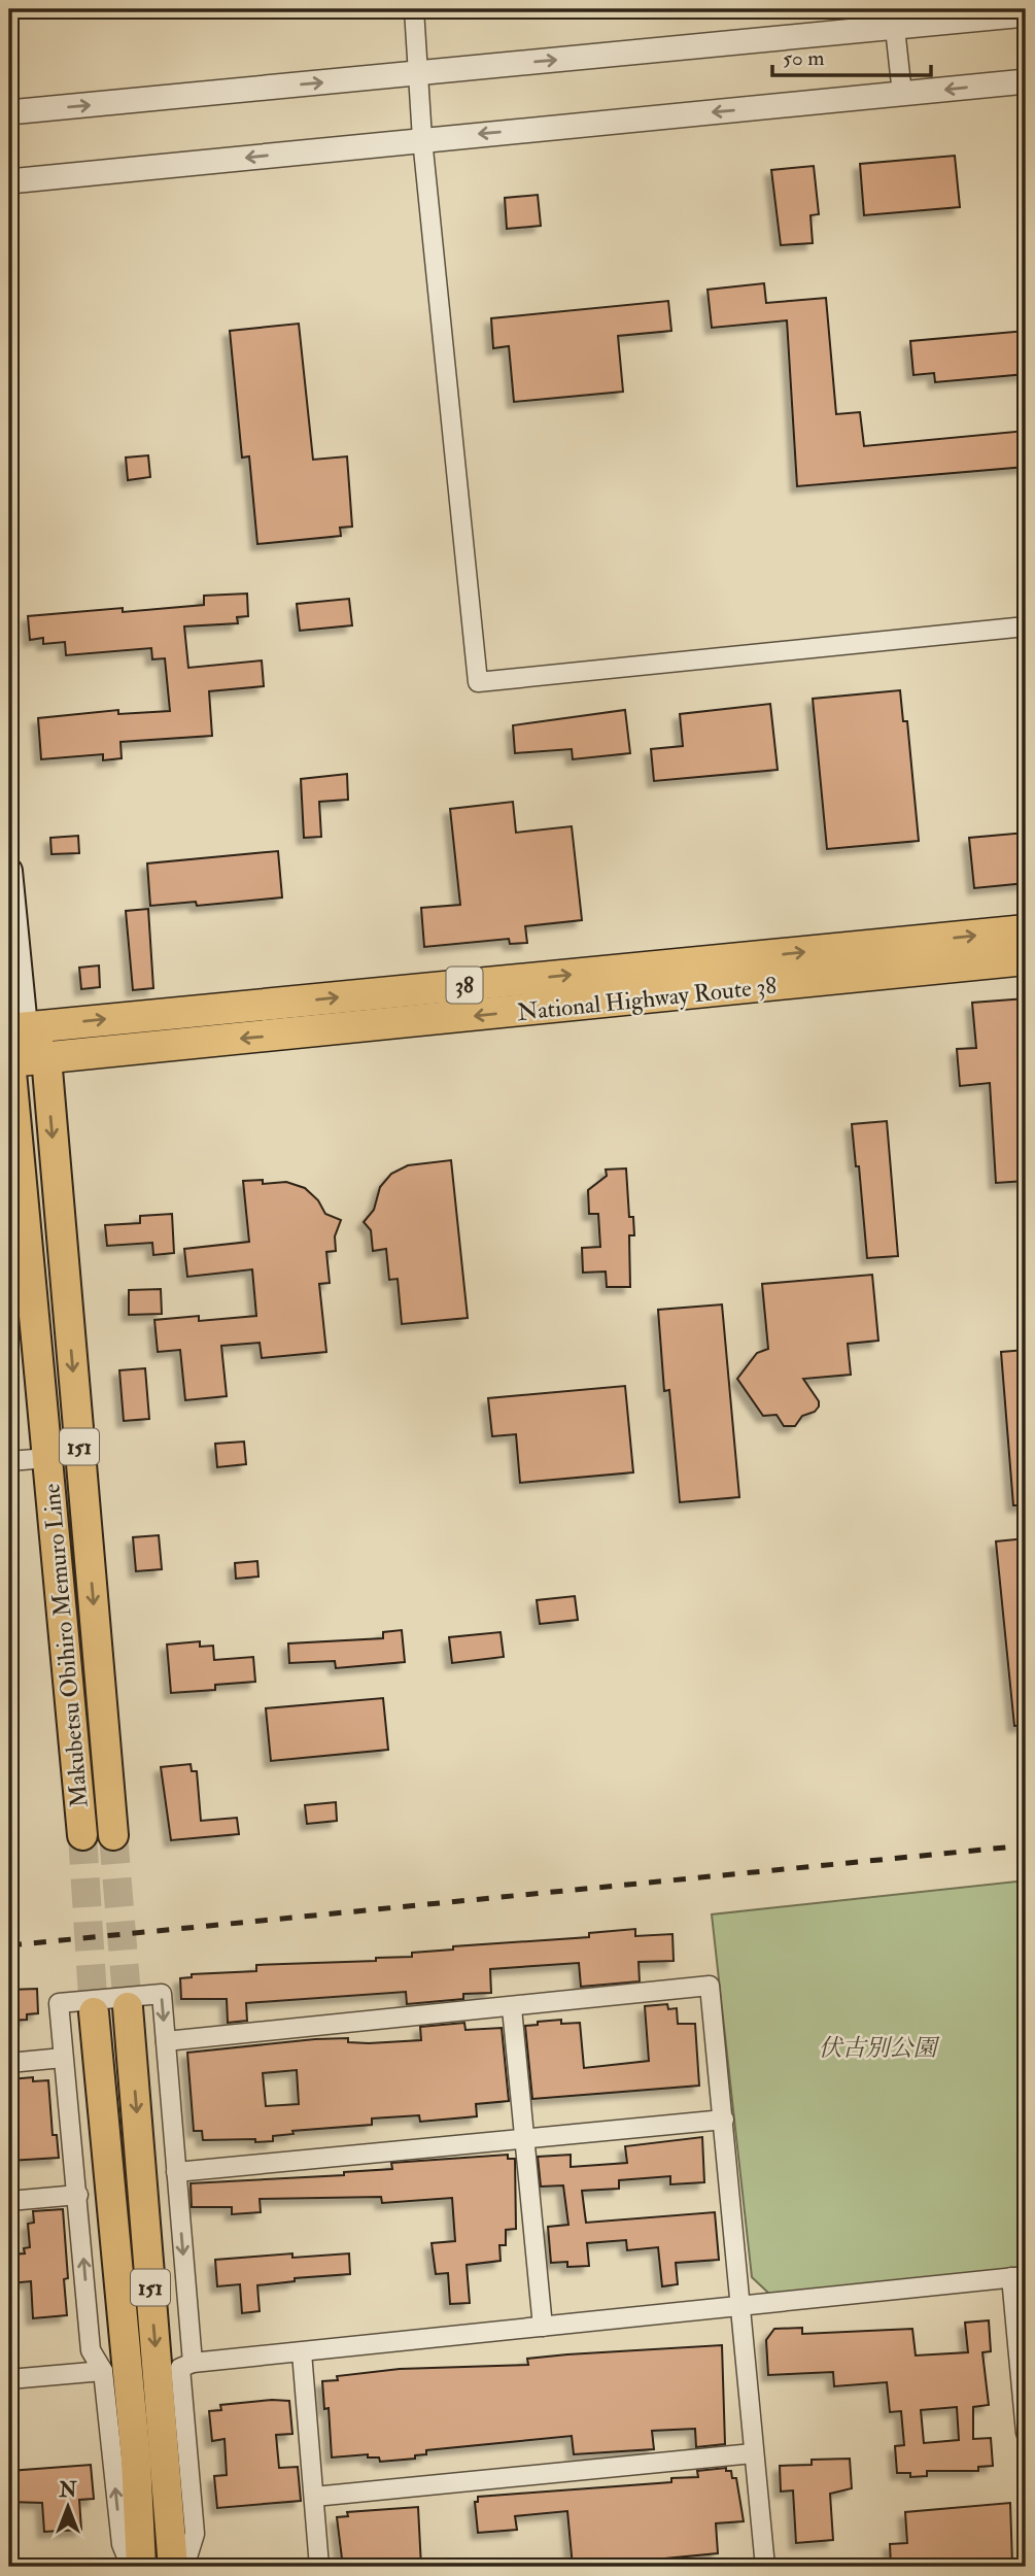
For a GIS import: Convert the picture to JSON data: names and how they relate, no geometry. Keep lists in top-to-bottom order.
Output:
{
  "streets": {
    "highway": ["38", "National Highway Route 38"],
    "main road": ["151", "Makubetsu Obihiro Memuro Line"]
  },
  "crossings": [
    ["National Highway Route 38", "Makubetsu Obihiro Memuro Line"]
  ],
  "parks": ["伏古別公園"],
  "scale_bar": "50 m",
  "north": "top"
}
